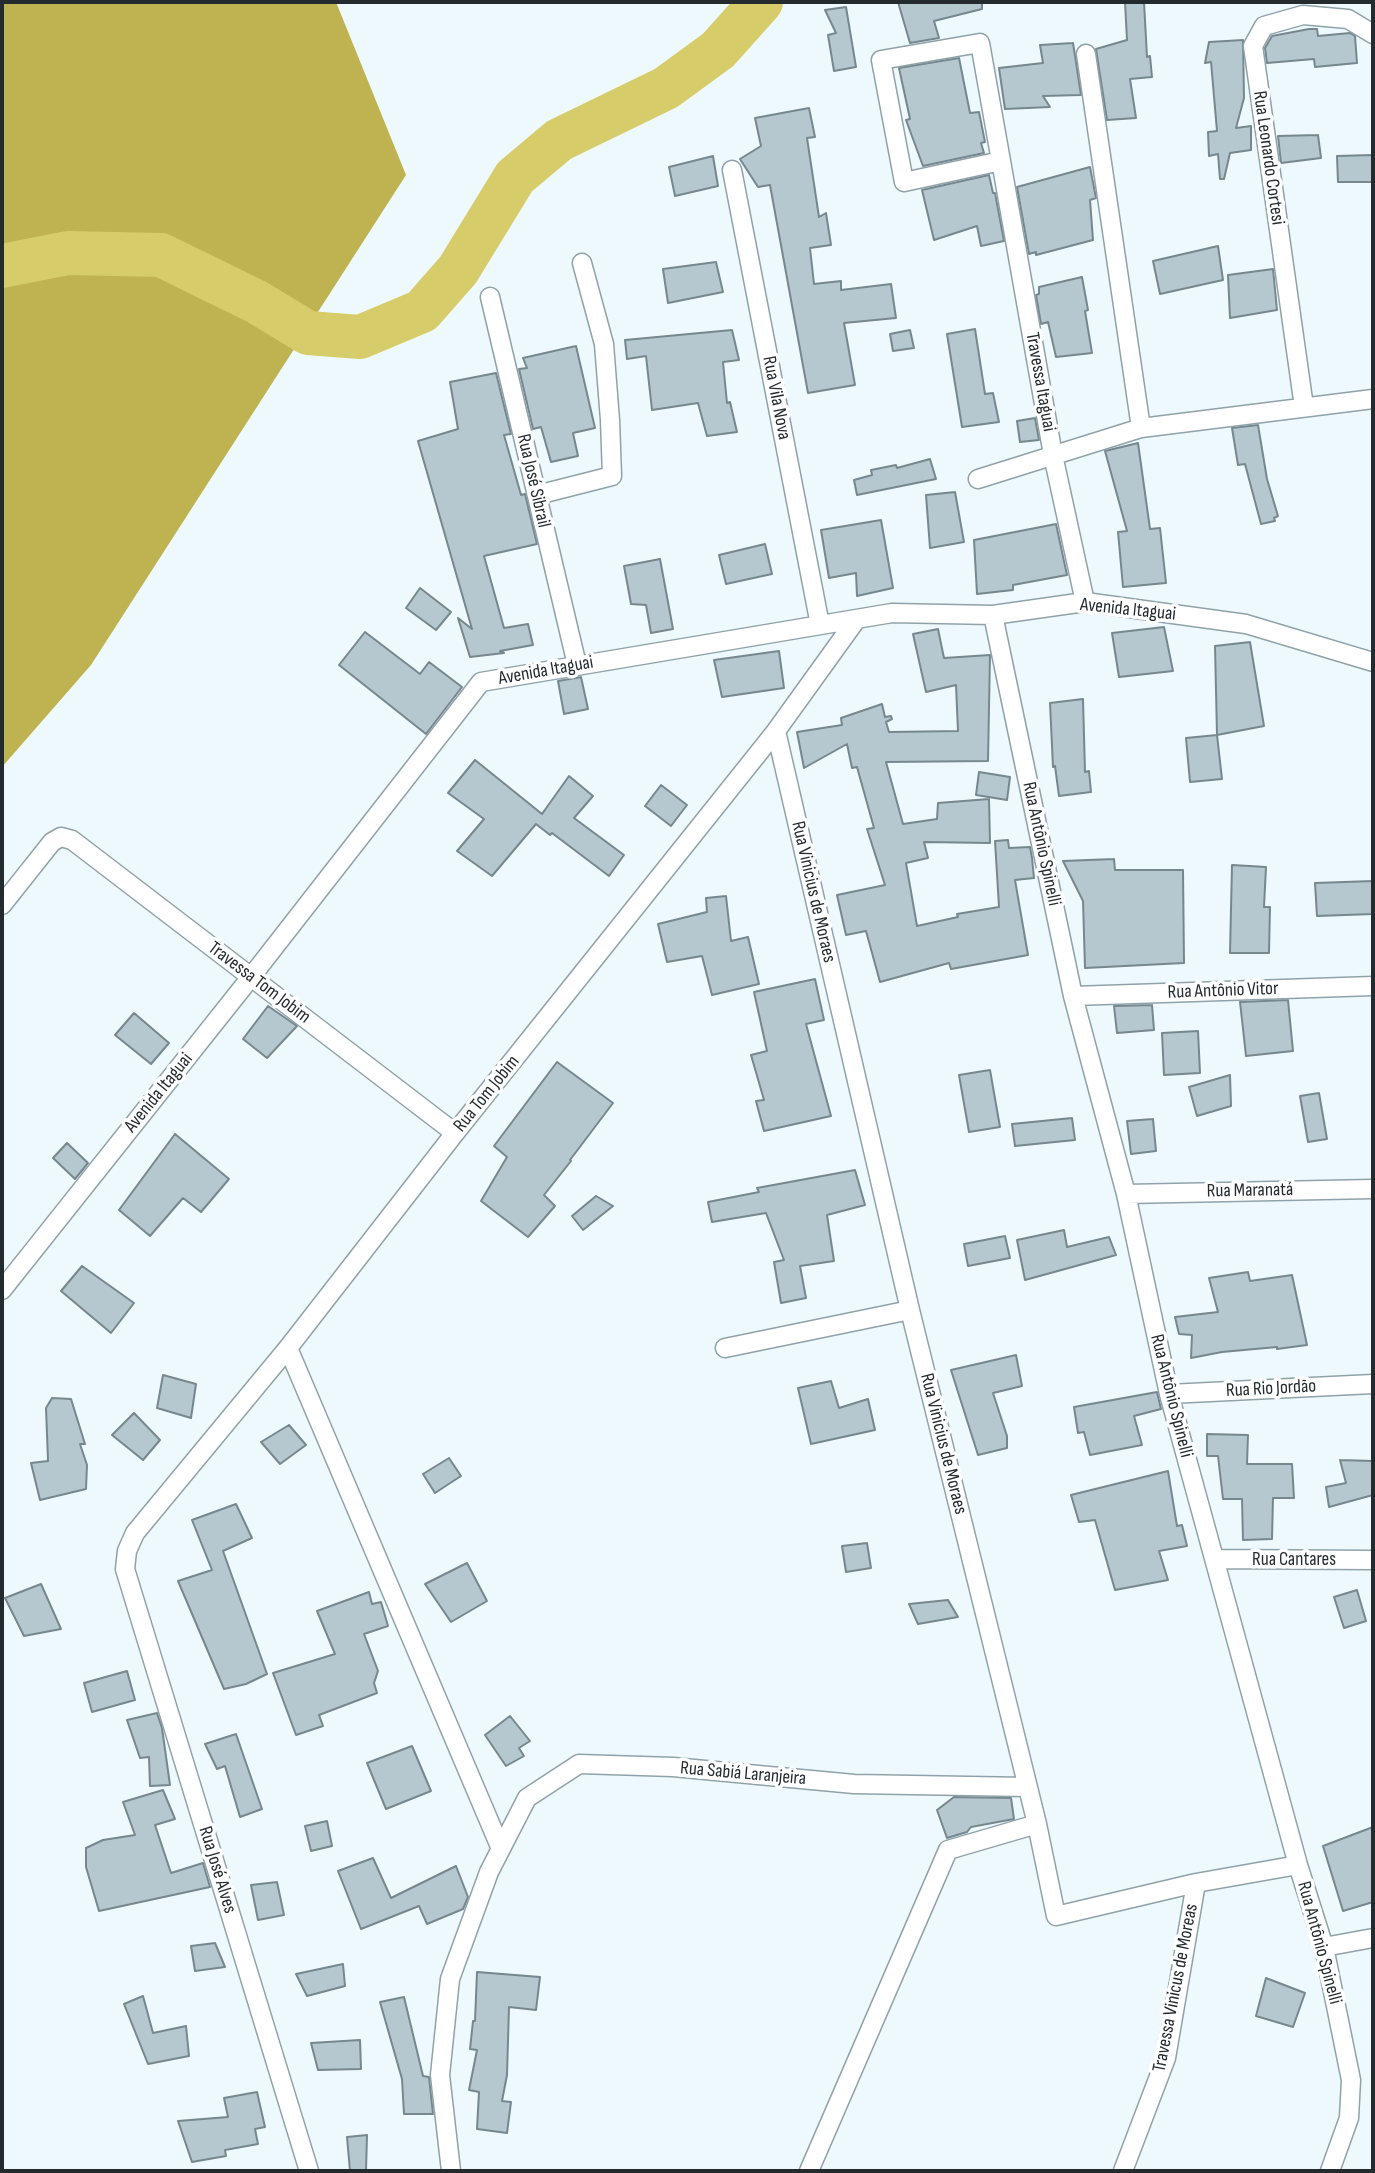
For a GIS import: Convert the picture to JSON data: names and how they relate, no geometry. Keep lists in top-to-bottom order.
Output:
{
  "streets": {
    "street": [
      "Rua Leonardo Cortesi",
      "Travessa Itaguai",
      "Rua Vila Nova",
      "Rua José Sibrail",
      "Avenida Itaguai",
      "Rua Antônio Spinelli",
      "Rua Vinicius de Moraes",
      "Travessa Tom Jobim",
      "Rua Antônio Vitor",
      "Rua Tom Jobim",
      "Rua Maranatá",
      "Rua Rio Jordão",
      "Rua Cantares",
      "Rua Sabiá Laranjeira",
      "Rua José Alves",
      "Travessa Vinicus de Moreas"
    ]
  },
  "crossings": [
    ["Travessa Itaguai", "Avenida Itaguai"],
    ["Rua Vila Nova", "Avenida Itaguai"],
    ["Rua José Sibrail", "Avenida Itaguai"],
    ["Avenida Itaguai", "Rua Antônio Spinelli"],
    ["Avenida Itaguai", "Travessa Tom Jobim"],
    ["Avenida Itaguai", "Rua Tom Jobim"],
    ["Rua Antônio Spinelli", "Rua Vinicius de Moraes"],
    ["Rua Antônio Spinelli", "Rua Antônio Vitor"],
    ["Rua Antônio Spinelli", "Rua Maranatá"],
    ["Rua Antônio Spinelli", "Rua Rio Jordão"],
    ["Rua Antônio Spinelli", "Rua Cantares"],
    ["Rua Vinicius de Moraes", "Rua Tom Jobim"],
    ["Rua Vinicius de Moraes", "Rua Sabiá Laranjeira"],
    ["Rua Vinicius de Moraes", "Travessa Vinicus de Moreas"],
    ["Travessa Tom Jobim", "Rua Tom Jobim"],
    ["Rua Tom Jobim", "Rua José Alves"]
  ]
}
